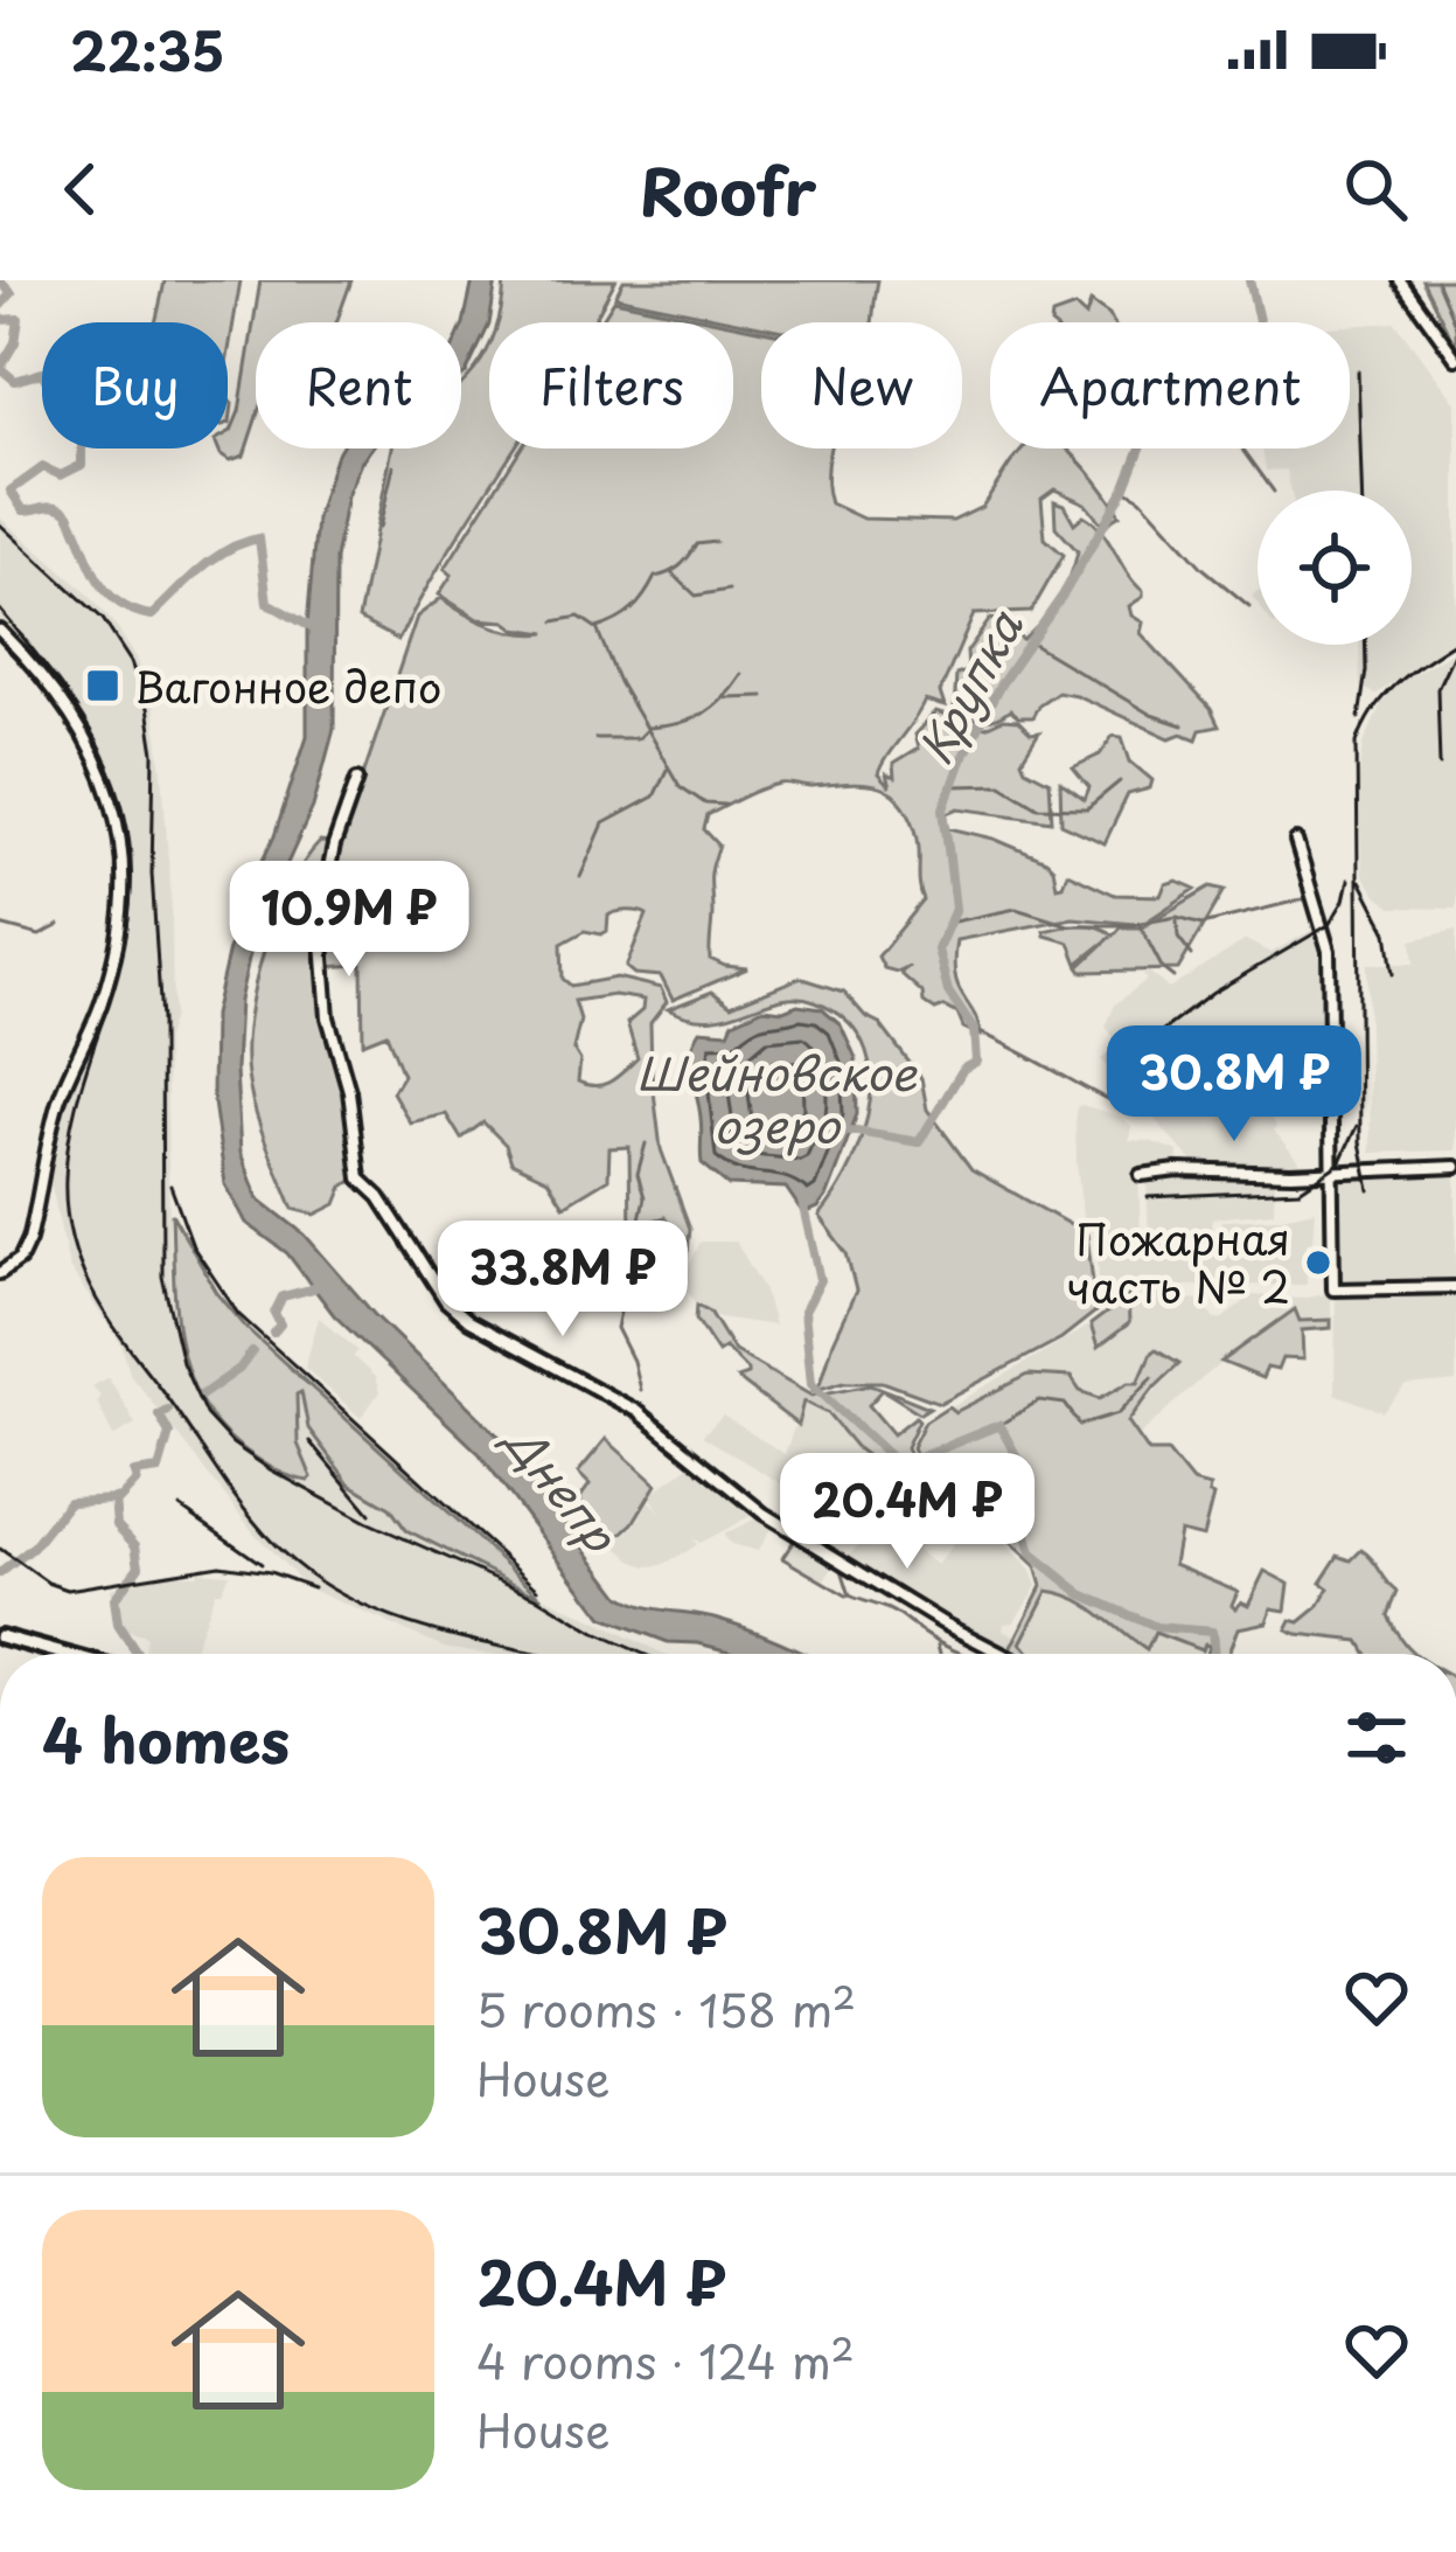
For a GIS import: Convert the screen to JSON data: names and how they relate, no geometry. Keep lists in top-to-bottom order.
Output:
{
  "water": ["Крупка", "Шейновское озеро", "Днепр"],
  "places": {
    "transit": ["Вагонное депо"],
    "other": ["Пожарная часть № 2"]
  },
  "page": {
    "status": "22:35",
    "header": "Roofr",
    "chip": [
      "Buy",
      "Rent",
      "Filters",
      "New",
      "Apartment"
    ],
    "price": [
      "10.9M ₽",
      "30.8M ₽",
      "33.8M ₽",
      "20.4M ₽"
    ],
    "heading": "4 homes",
    "list": [
      {
        "name": "30.8M ₽",
        "note": "5 rooms · 158 m² · House"
      },
      {
        "name": "20.4M ₽",
        "note": "4 rooms · 124 m² · House"
      }
    ]
  }
}
